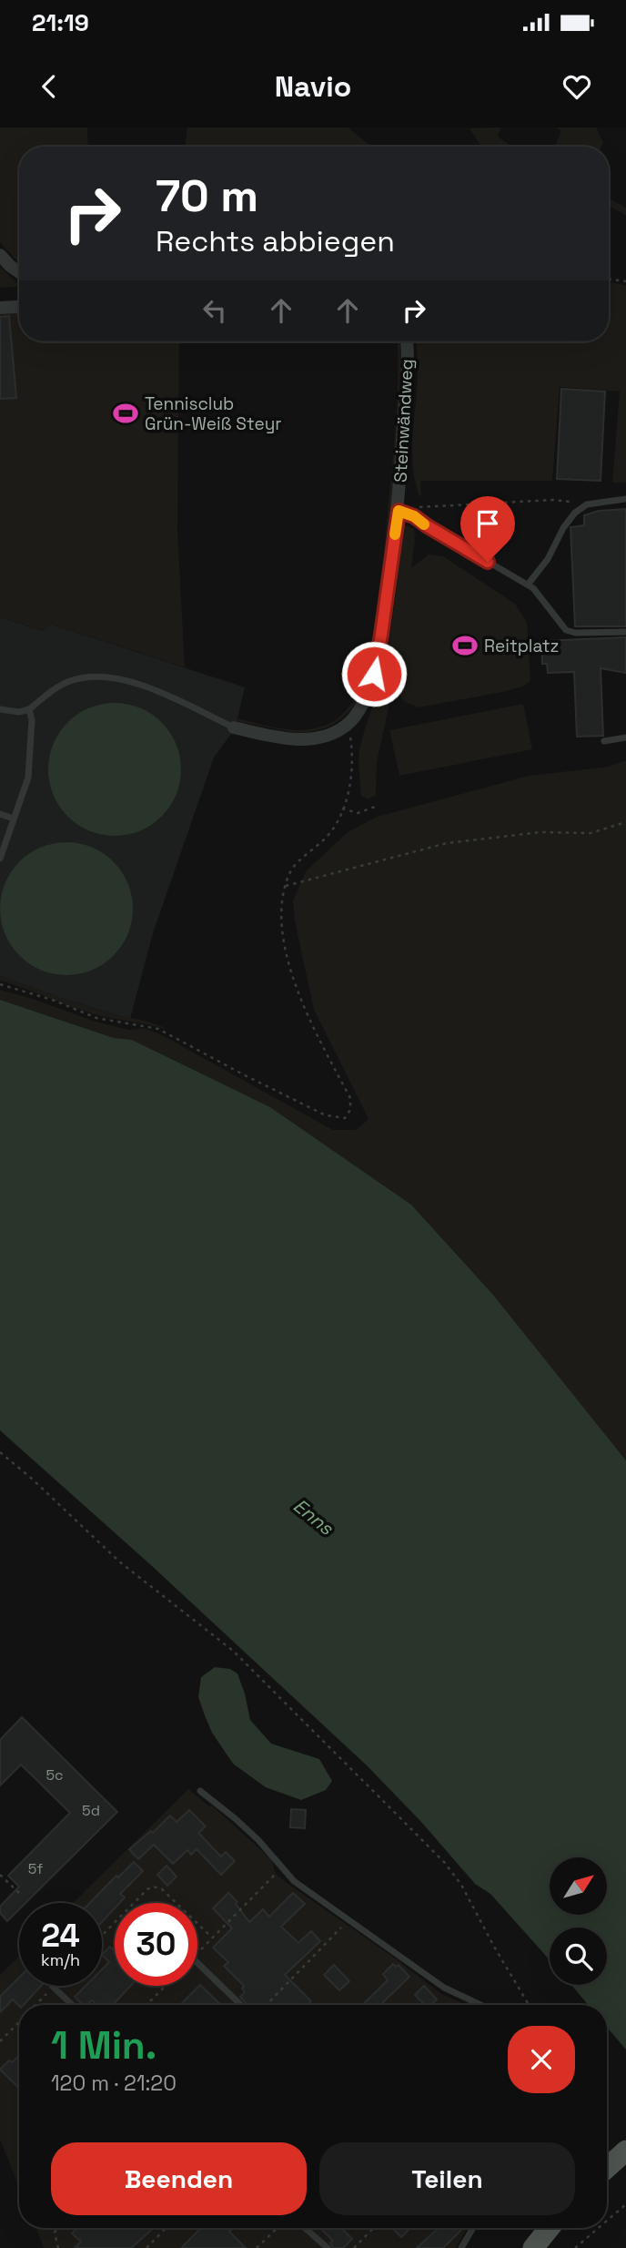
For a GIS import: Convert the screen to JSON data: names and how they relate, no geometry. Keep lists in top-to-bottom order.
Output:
{
  "streets": {
    "street": ["Steinwändweg"]
  },
  "water": ["Enns"],
  "places": {
    "sports": ["Tennisclub Grün-Weiß Steyr", "Reitplatz"]
  },
  "house_numbers": ["5c", "5d", "5f"],
  "north": "top right",
  "page": {
    "status": "21:19",
    "header": "Navio",
    "turn": ["70 m", "Rechts abbiegen"],
    "speed": "24 km/h",
    "limit": "30",
    "heading": ["1 Min.", "120 m · 21:20"],
    "buttons": ["Beenden", "Teilen"]
  }
}
